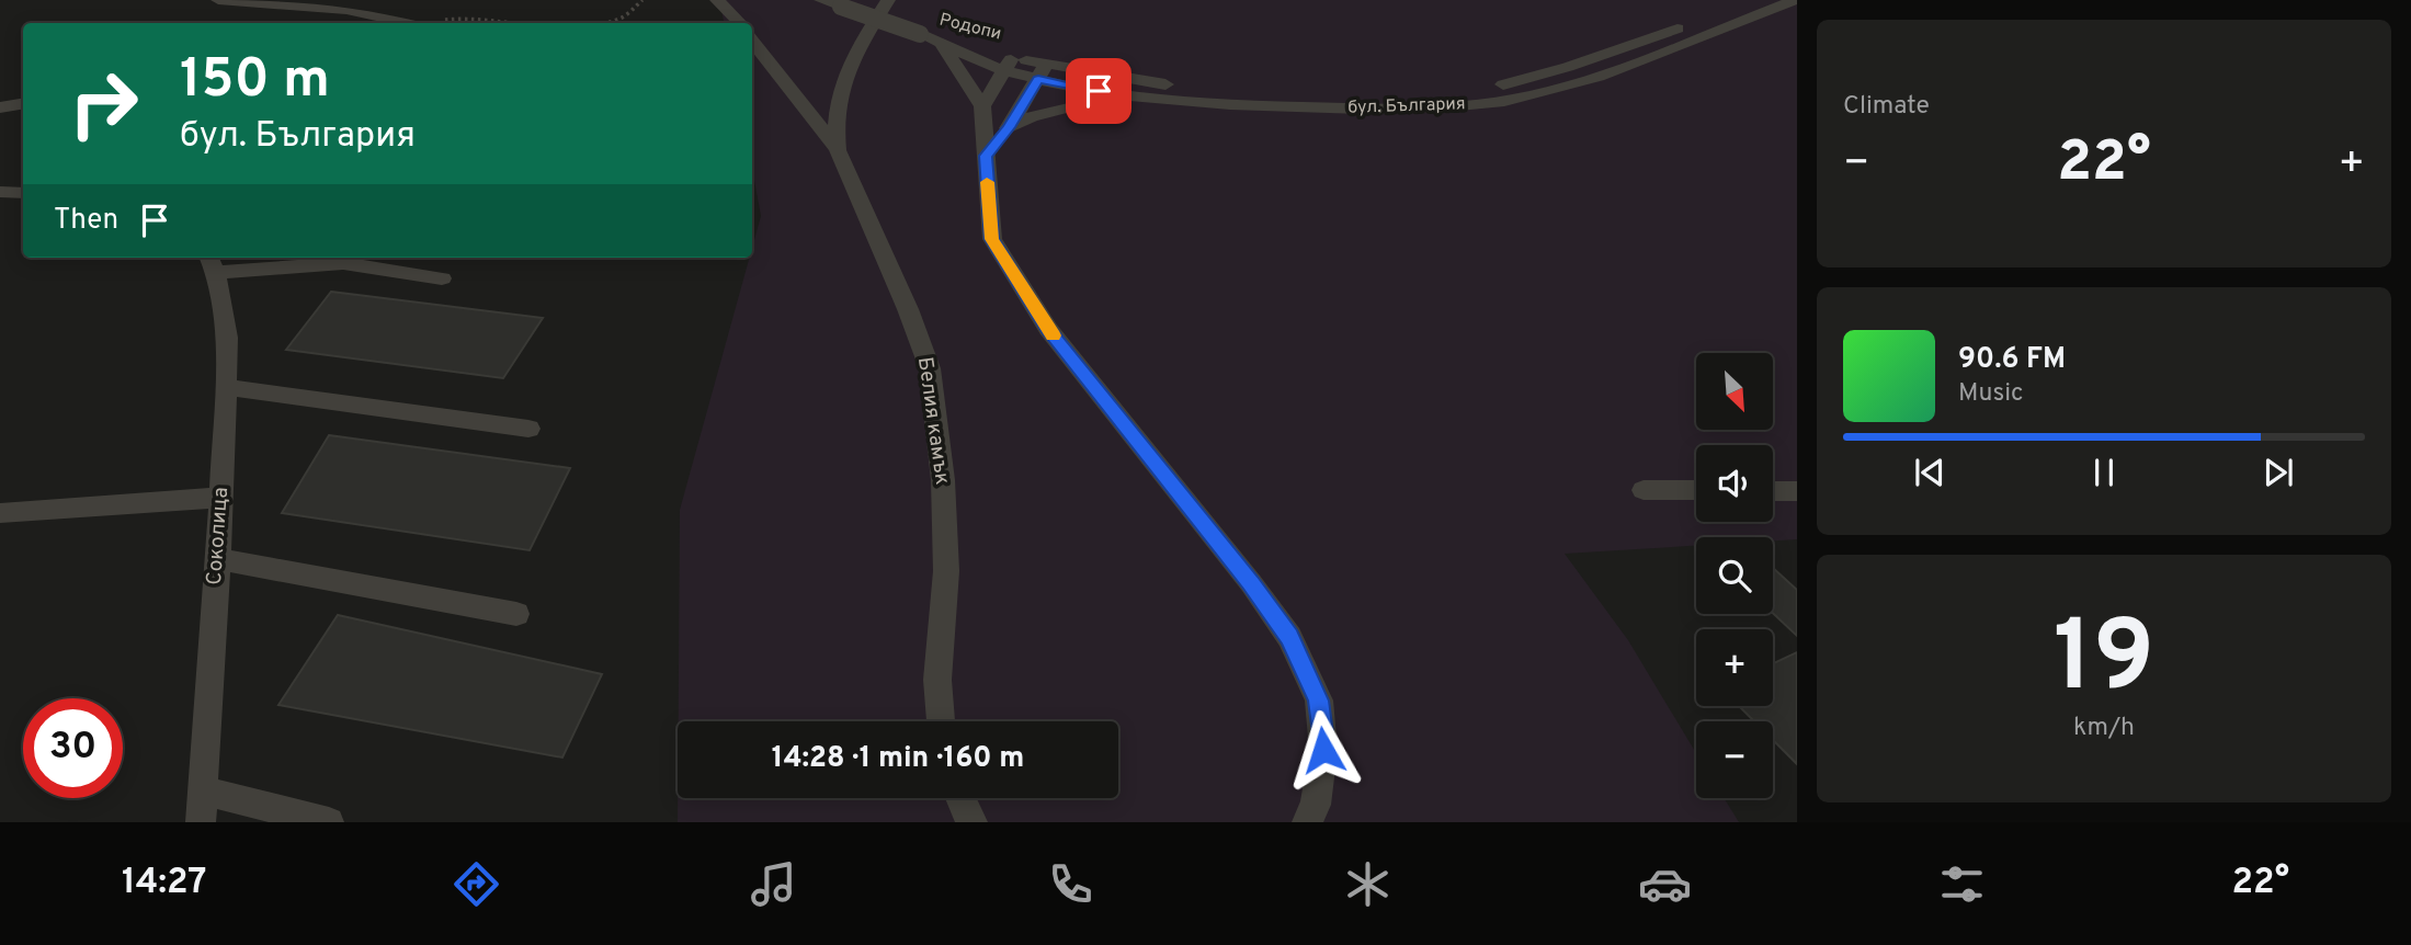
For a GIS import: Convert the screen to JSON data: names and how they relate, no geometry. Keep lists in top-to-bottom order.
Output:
{
  "streets": {
    "street": [
      "Родопи",
      "бул. България",
      "Белия камък",
      "Соколица"
    ]
  },
  "crossings": [
    ["Родопи", "бул. България"]
  ],
  "north": "bottom right",
  "page": {
    "tile": [
      "Climate",
      ["19", "km/h"]
    ],
    "turn": ["150 m", "бул. България"],
    "heat": ["−", "22°", "+"],
    "then": "Then",
    "song": ["90.6 FM", "Music"],
    "map_buttons": ["+", "−"],
    "limit": "30",
    "trip": "14:28 · 1 min · 160 m",
    "tabs": ["14:27", "22°"]
  }
}
